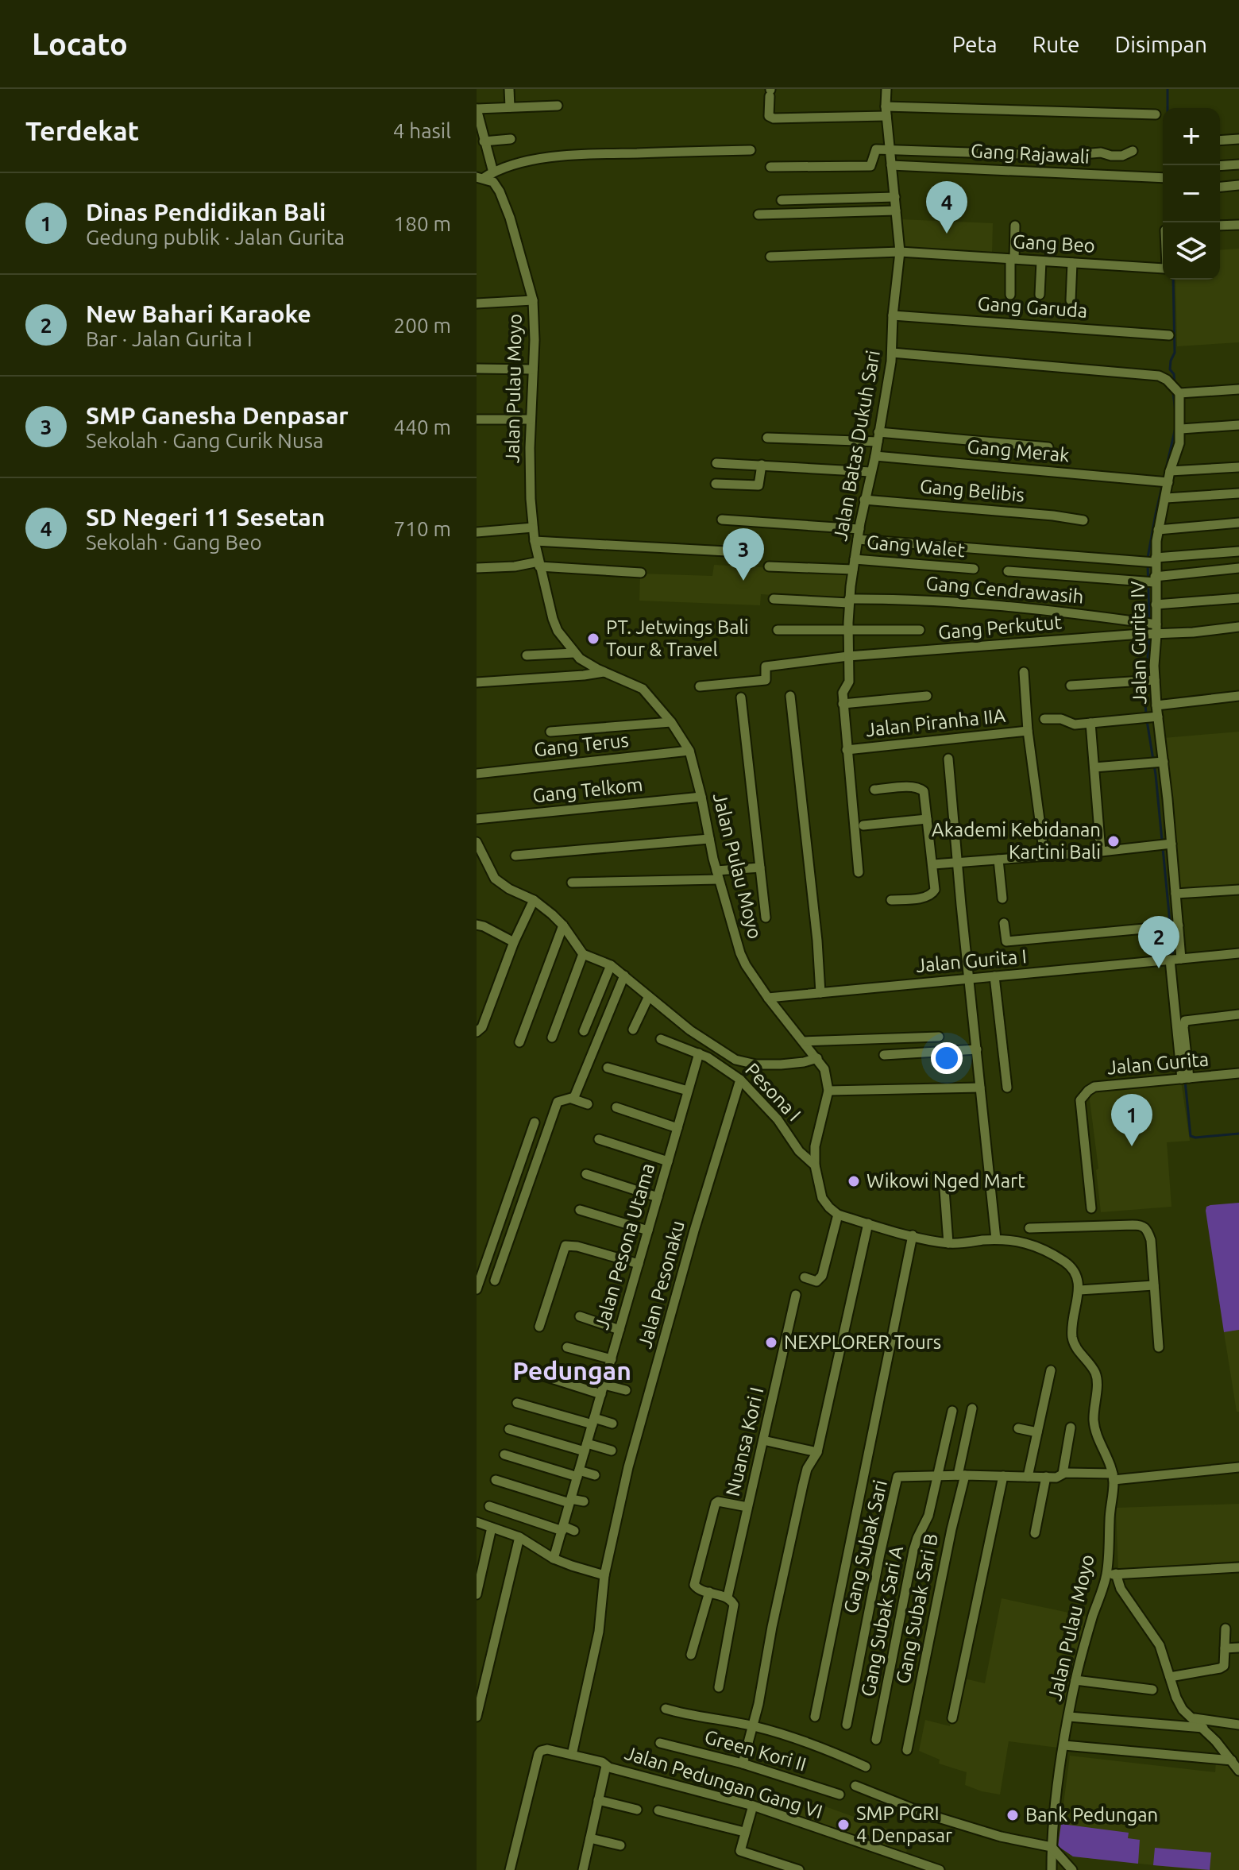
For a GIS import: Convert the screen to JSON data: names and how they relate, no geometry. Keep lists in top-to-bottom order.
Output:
{
  "streets": {
    "street": [
      "Gang Rajawali",
      "Gang Beo",
      "Gang Garuda",
      "Jalan Pulau Moyo",
      "Jalan Batas Dukuh Sari",
      "Gang Merak",
      "Gang Belibis",
      "Gang Walet",
      "Gang Cendrawasih",
      "Gang Perkutut",
      "Jalan Gurita IV",
      "Jalan Piranha IIA",
      "Gang Terus",
      "Gang Telkom",
      "Jalan Gurita I",
      "Jalan Gurita",
      "Pesona I",
      "Jalan Pesona Utama",
      "Jalan Pesonaku",
      "Nuansa Kori I",
      "Gang Subak Sari",
      "Gang Subak Sari B",
      "Gang Subak Sari A",
      "Green Kori II",
      "Jalan Pedungan Gang VI"
    ]
  },
  "crossings": [
    ["Gang Rajawali", "Jalan Batas Dukuh Sari"],
    ["Gang Beo", "Jalan Batas Dukuh Sari"],
    ["Gang Garuda", "Jalan Batas Dukuh Sari"],
    ["Jalan Pulau Moyo", "Gang Terus"],
    ["Jalan Pulau Moyo", "Gang Telkom"],
    ["Jalan Pulau Moyo", "Jalan Gurita I"],
    ["Jalan Pulau Moyo", "Gang Subak Sari"],
    ["Jalan Batas Dukuh Sari", "Gang Merak"],
    ["Jalan Batas Dukuh Sari", "Gang Belibis"],
    ["Jalan Batas Dukuh Sari", "Gang Walet"],
    ["Jalan Batas Dukuh Sari", "Gang Cendrawasih"],
    ["Jalan Batas Dukuh Sari", "Gang Perkutut"],
    ["Jalan Batas Dukuh Sari", "Jalan Piranha IIA"],
    ["Gang Merak", "Jalan Gurita IV"],
    ["Gang Cendrawasih", "Gang Perkutut"],
    ["Gang Cendrawasih", "Jalan Gurita IV"],
    ["Gang Perkutut", "Jalan Gurita IV"],
    ["Jalan Gurita IV", "Jalan Gurita I"],
    ["Jalan Gurita IV", "Jalan Gurita"],
    ["Pesona I", "Jalan Pesona Utama"],
    ["Pesona I", "Jalan Pesonaku"],
    ["Gang Subak Sari", "Gang Subak Sari B"],
    ["Gang Subak Sari", "Gang Subak Sari A"]
  ],
  "districts": ["Pedungan"],
  "places": [
    "PT. Jetwings Bali Tour & Travel",
    "Akademi Kebidanan Kartini Bali",
    "Wikowi Nged Mart",
    "NEXPLORER Tours",
    "Bank Pedungan",
    "SMP PGRI 4 Denpasar"
  ],
  "page": {
    "header": "Locato",
    "nav": ["Peta", "Rute", "Disimpan"],
    "heading": ["Terdekat", "4 hasil"],
    "map_buttons": ["+", "−"],
    "list": [
      {
        "mark": "1",
        "name": "Dinas Pendidikan Bali",
        "note": "Gedung publik · Jalan Gurita",
        "value": "180 m"
      },
      {
        "mark": "2",
        "name": "New Bahari Karaoke",
        "note": "Bar · Jalan Gurita I",
        "value": "200 m"
      },
      {
        "mark": "3",
        "name": "SMP Ganesha Denpasar",
        "note": "Sekolah · Gang Curik Nusa",
        "value": "440 m"
      },
      {
        "mark": "4",
        "name": "SD Negeri 11 Sesetan",
        "note": "Sekolah · Gang Beo",
        "value": "710 m"
      }
    ],
    "pins": [
      "4",
      "3",
      "2",
      "1"
    ]
  }
}
